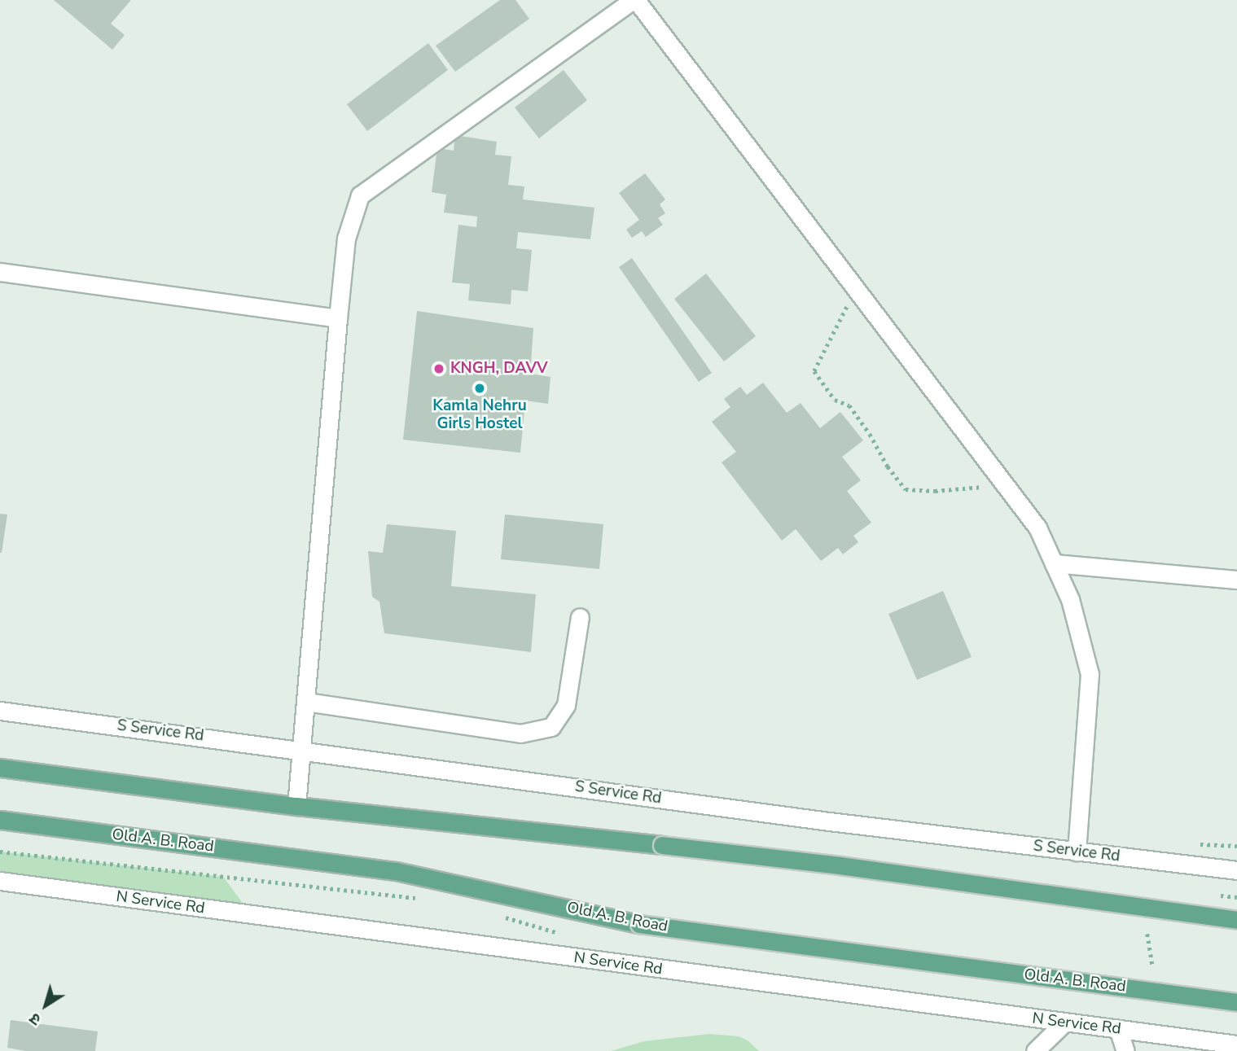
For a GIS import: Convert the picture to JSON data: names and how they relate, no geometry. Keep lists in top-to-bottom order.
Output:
{
  "streets": {
    "main road": ["Old A. B. Road"],
    "street": ["S Service Rd", "N Service Rd"]
  },
  "places": ["KNGH, DAVV", "Kamla Nehru Girls Hostel"],
  "north": "bottom left"
}
